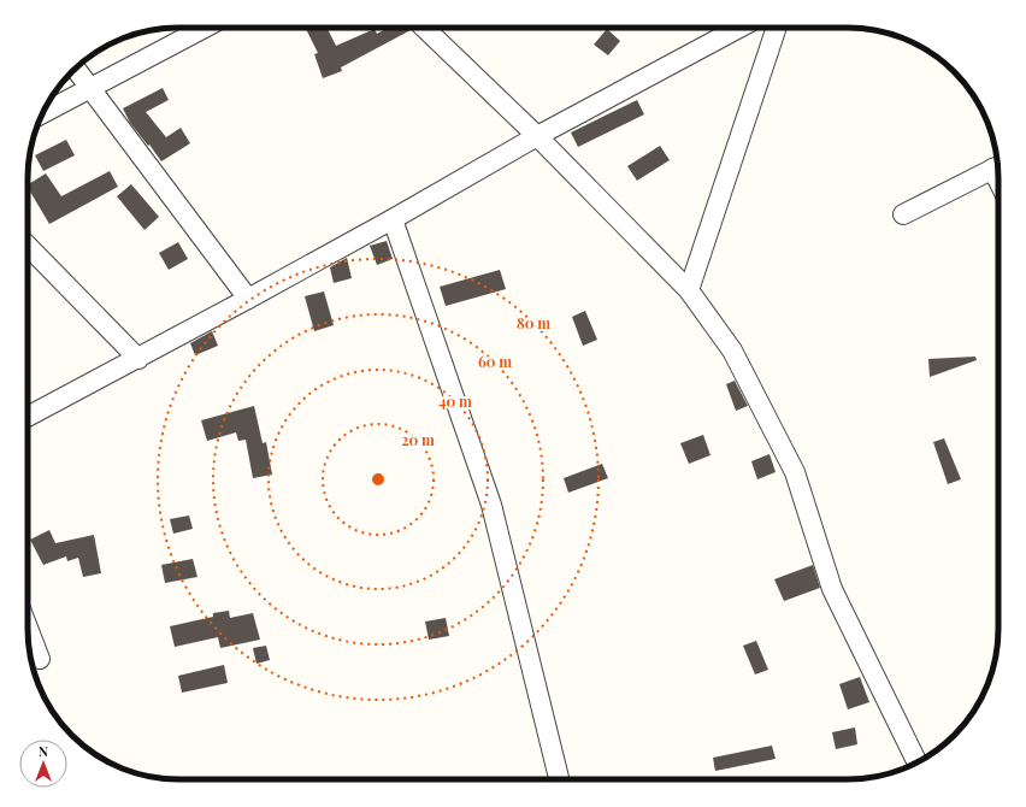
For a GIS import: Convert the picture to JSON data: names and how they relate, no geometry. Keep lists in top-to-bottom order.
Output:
{
  "north": "top",
  "rings": [
    "80 m",
    "60 m",
    "40 m",
    "20 m"
  ]
}
